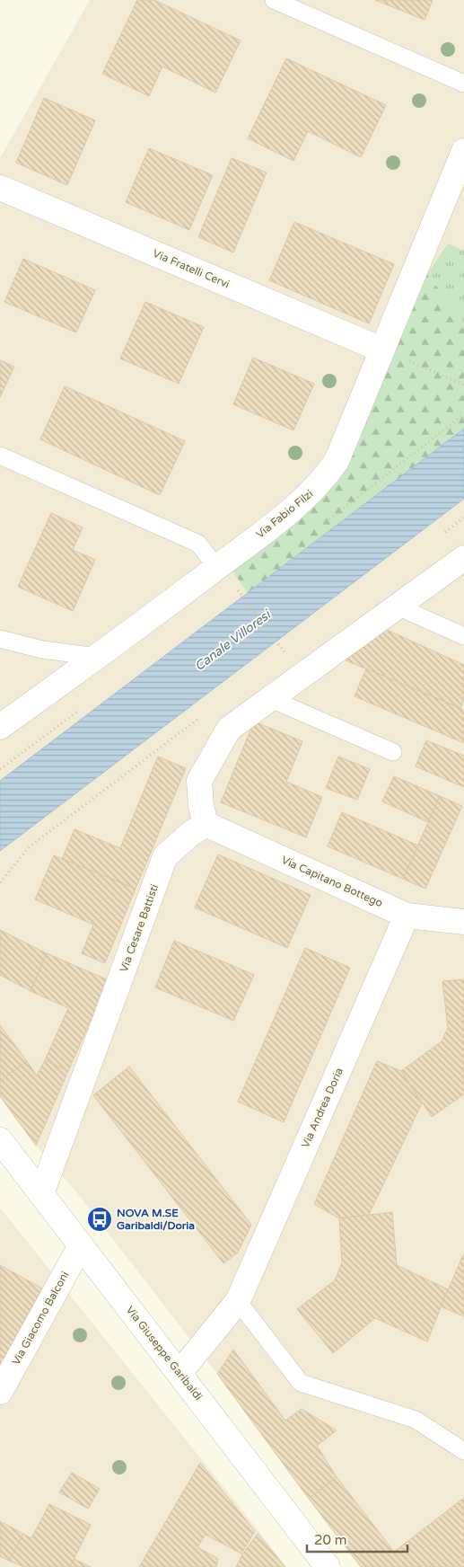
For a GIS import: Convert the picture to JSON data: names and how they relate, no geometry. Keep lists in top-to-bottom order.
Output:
{
  "streets": {
    "street": [
      "Via Fratelli Cervi",
      "Via Fabio Filzi",
      "Via Capitano Bottego",
      "Via Cesare Battisti",
      "Via Andrea Doria",
      "Via Giacomo Balconi",
      "Via Giuseppe Garibaldi"
    ]
  },
  "crossings": [
    ["Via Fratelli Cervi", "Via Fabio Filzi"],
    ["Via Capitano Bottego", "Via Cesare Battisti"],
    ["Via Capitano Bottego", "Via Andrea Doria"],
    ["Via Cesare Battisti", "Via Giuseppe Garibaldi"],
    ["Via Andrea Doria", "Via Giuseppe Garibaldi"],
    ["Via Giacomo Balconi", "Via Giuseppe Garibaldi"]
  ],
  "water": ["Canale Villoresi"],
  "places": {
    "bus stop": ["NOVA M.SE Garibaldi/Doria"]
  },
  "scale_bar": "20 m"
}
